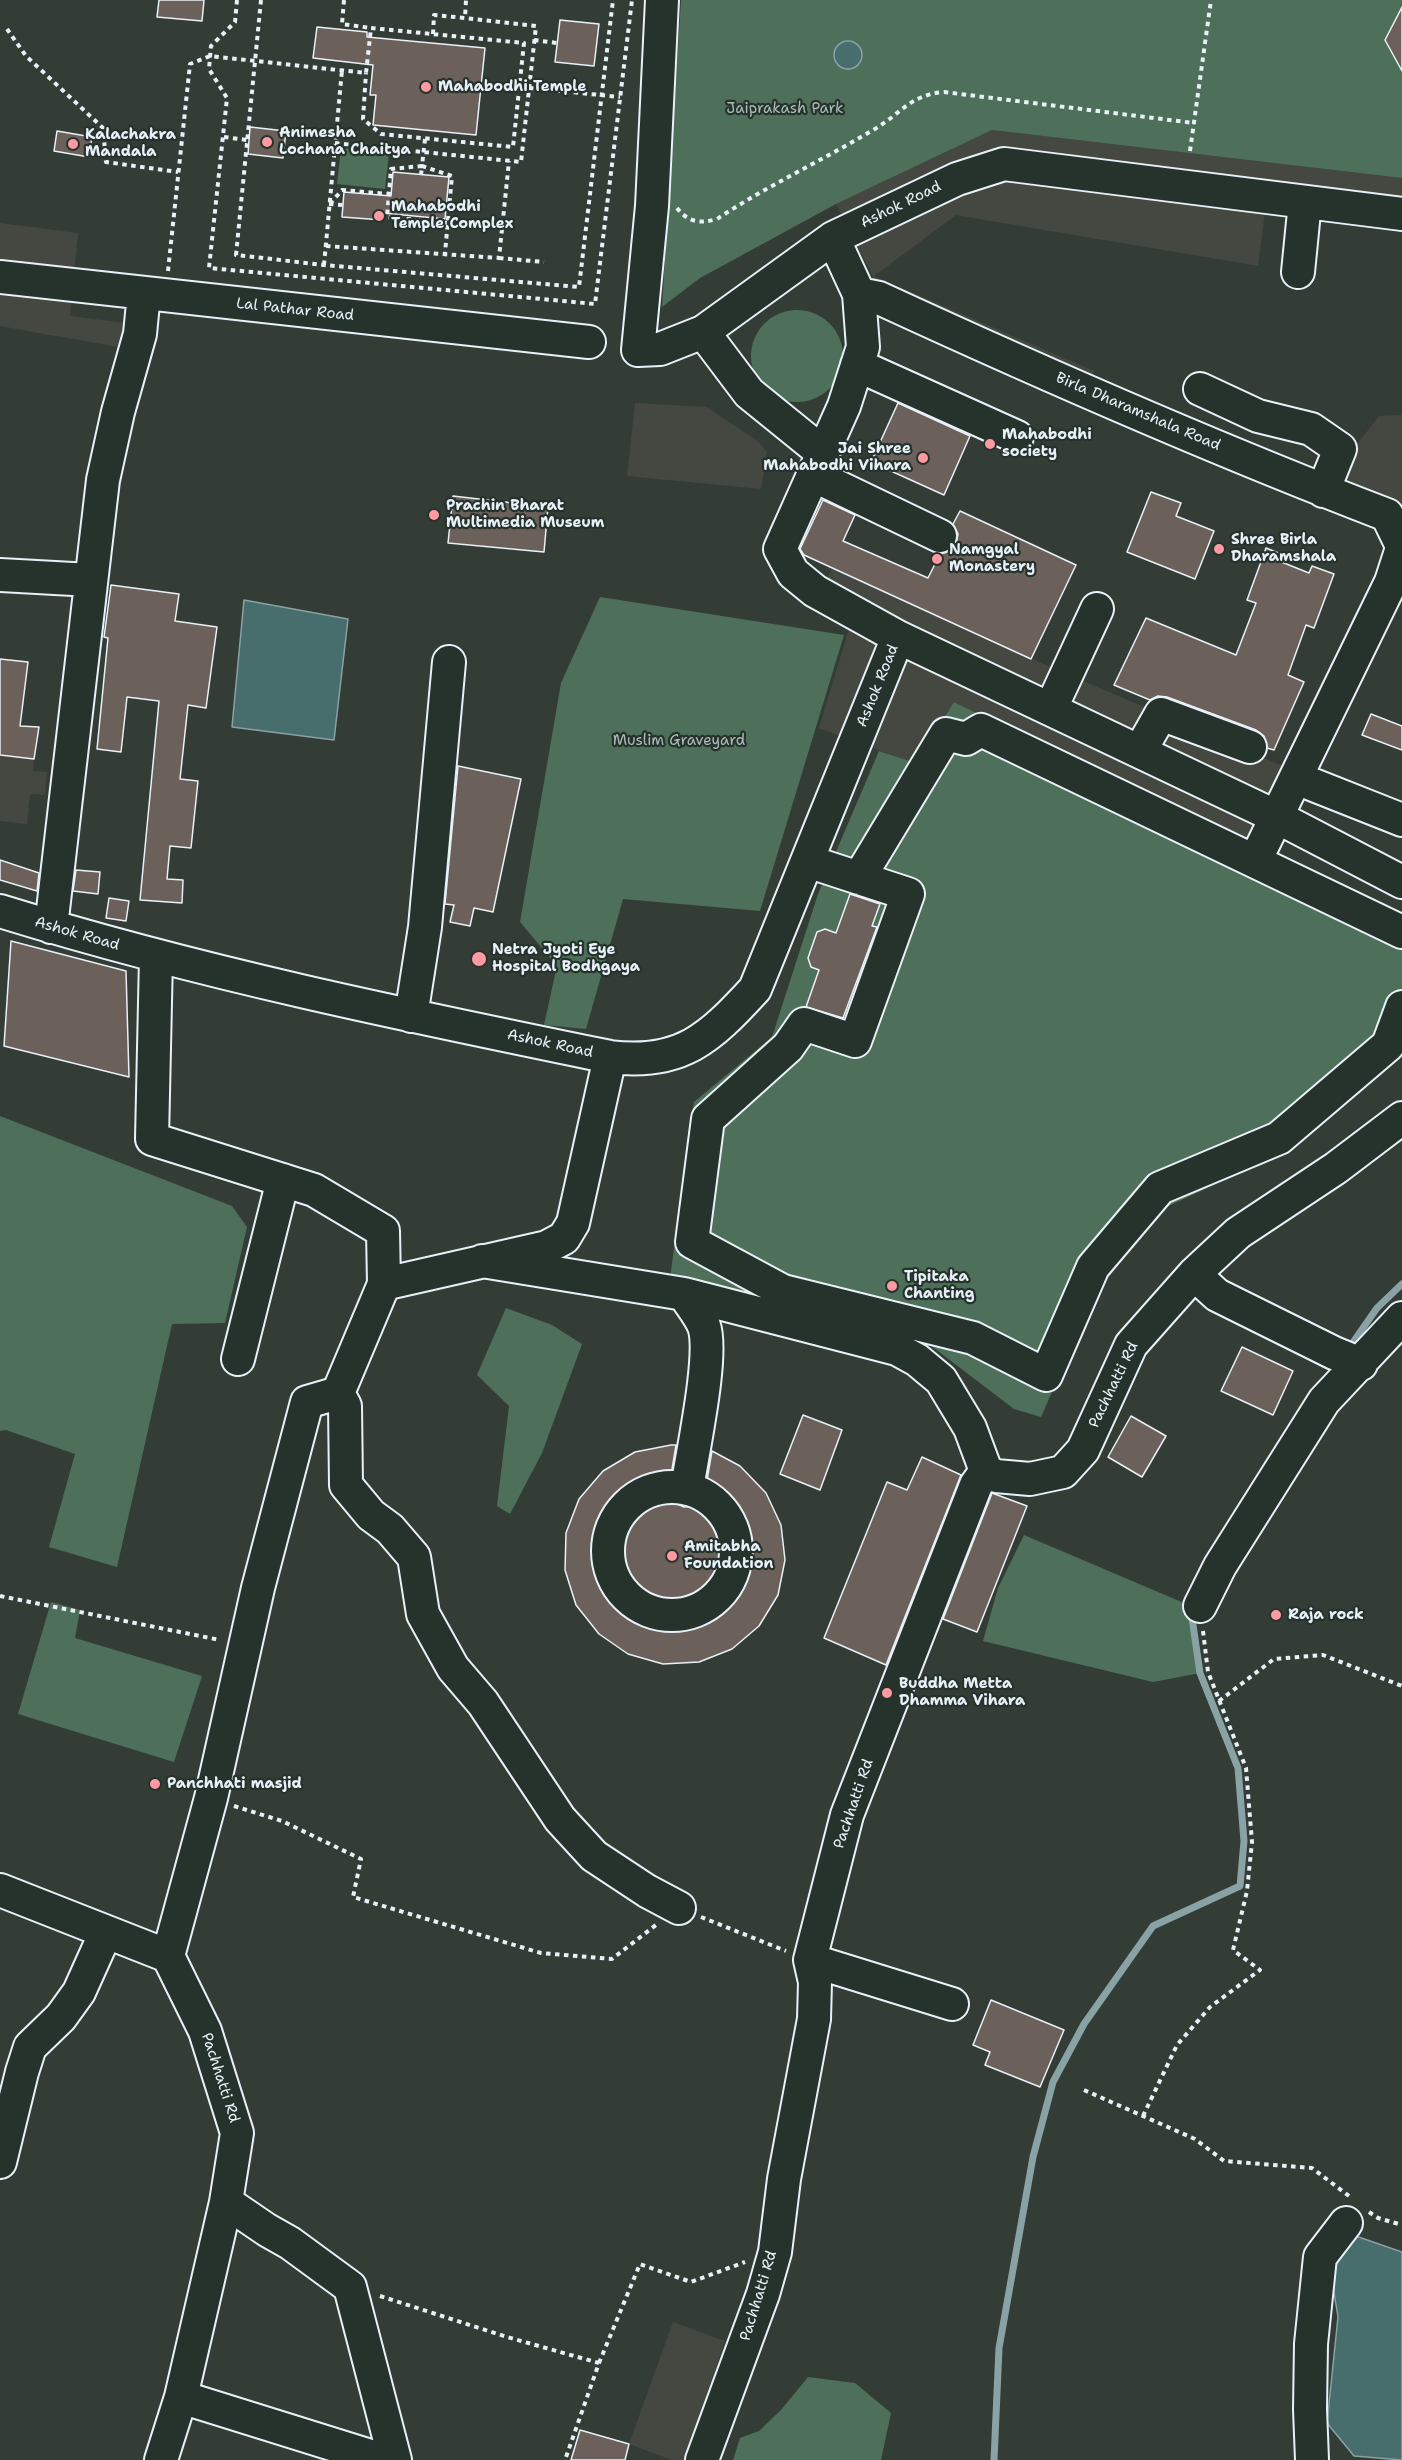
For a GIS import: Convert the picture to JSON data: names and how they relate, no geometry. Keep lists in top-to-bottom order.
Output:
{
  "streets": {
    "street": [
      "Ashok Road",
      "Lal Pathar Road",
      "Birla Dharamshala Road",
      "Pachhatti Rd"
    ]
  },
  "crossings": [
    ["Ashok Road", "Birla Dharamshala Road"]
  ],
  "parks": ["Jaiprakash Park", "Muslim Graveyard"],
  "places": [
    "Mahabodhi Temple",
    "Animesha Lochana Chaitya",
    "Kalachakra Mandala",
    "Mahabodhi Temple Complex",
    "Mahabodhi society",
    "Jai Shree Mahabodhi Vihara",
    "Prachin Bharat Multimedia Museum",
    "Shree Birla Dharamshala",
    "Namgyal Monastery",
    "Netra Jyoti Eye Hospital Bodhgaya",
    "Tipitaka Chanting",
    "Amitabha Foundation",
    "Raja rock",
    "Buddha Metta Dhamma Vihara",
    "Panchhati masjid"
  ]
}
